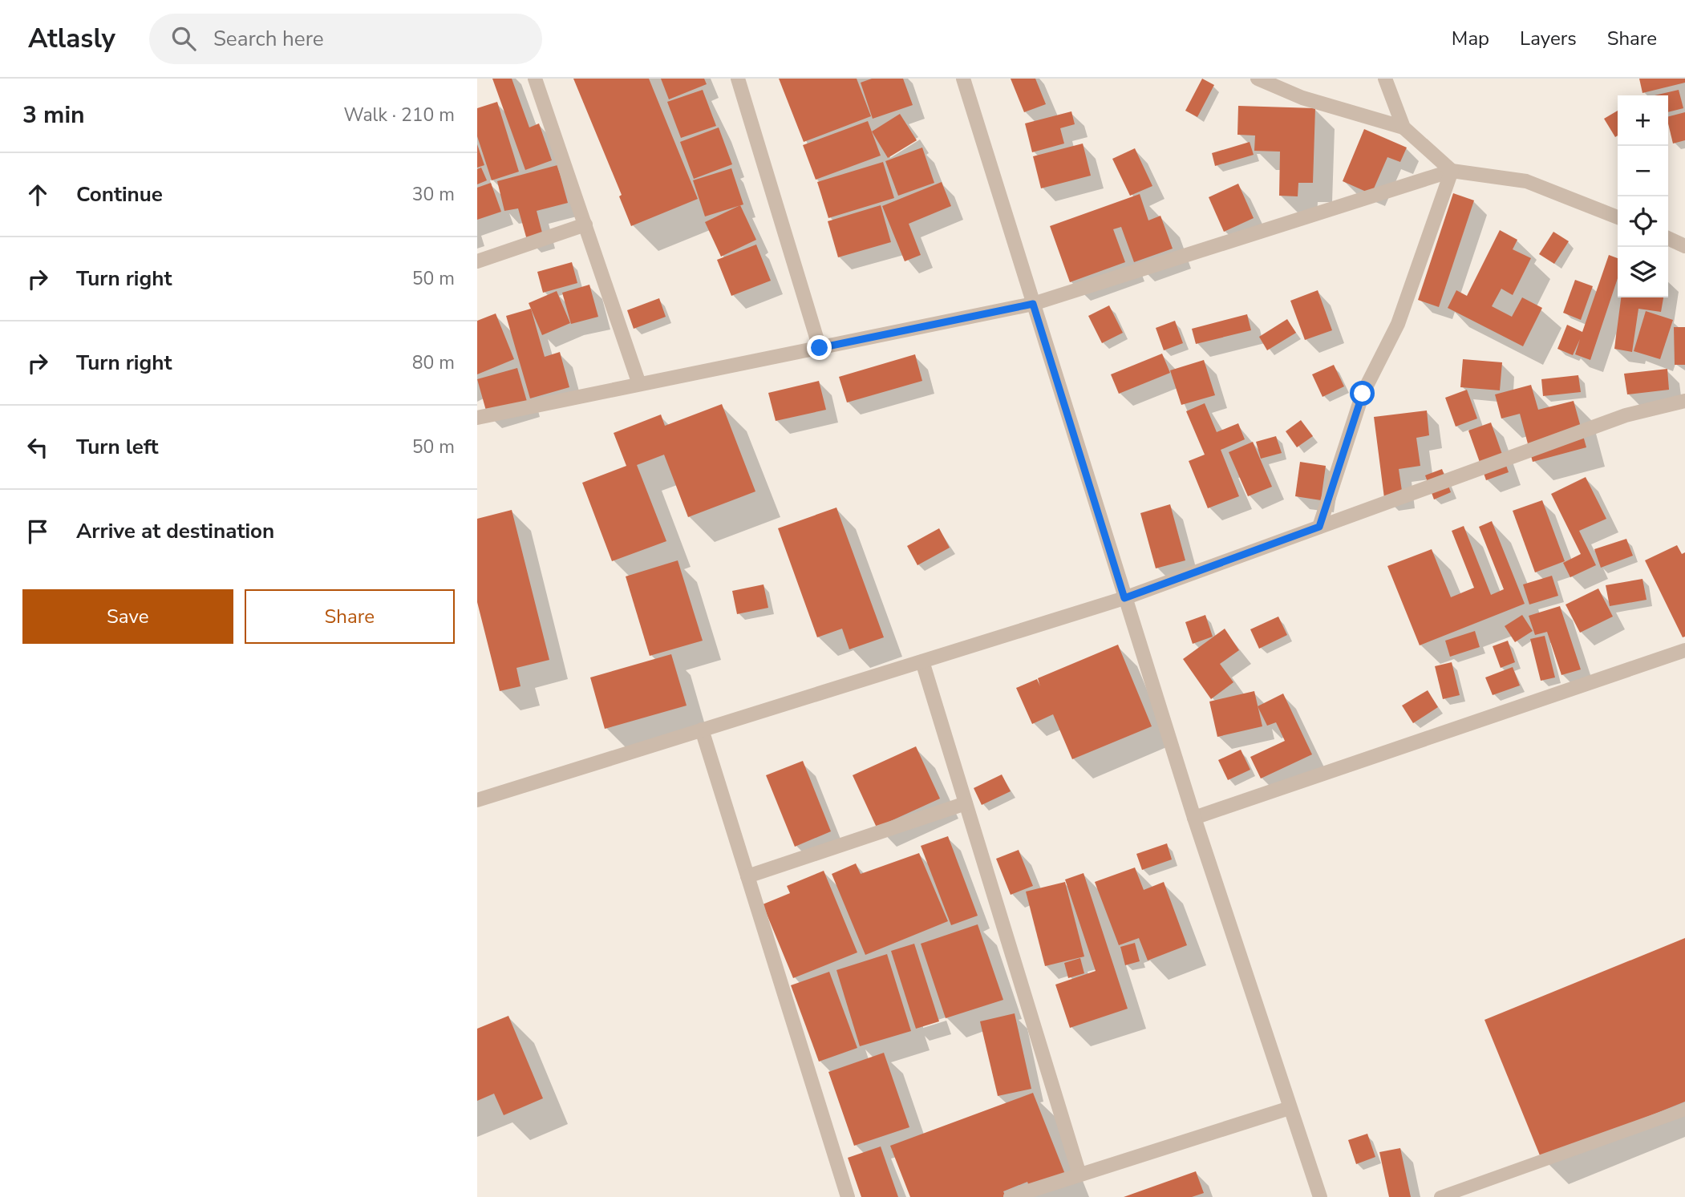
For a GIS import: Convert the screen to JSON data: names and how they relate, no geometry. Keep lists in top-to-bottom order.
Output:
{
  "page": {
    "header": "Atlasly",
    "search": "Search here",
    "nav": ["Map", "Layers", "Share"],
    "heading": ["3 min", "Walk · 210 m"],
    "map_buttons": ["+", "−"],
    "list": [
      ["Continue", "30 m"],
      ["Turn right", "50 m"],
      ["Turn right", "80 m"],
      ["Turn left", "50 m"],
      "Arrive at destination"
    ],
    "buttons": ["Save", "Share"]
  }
}
